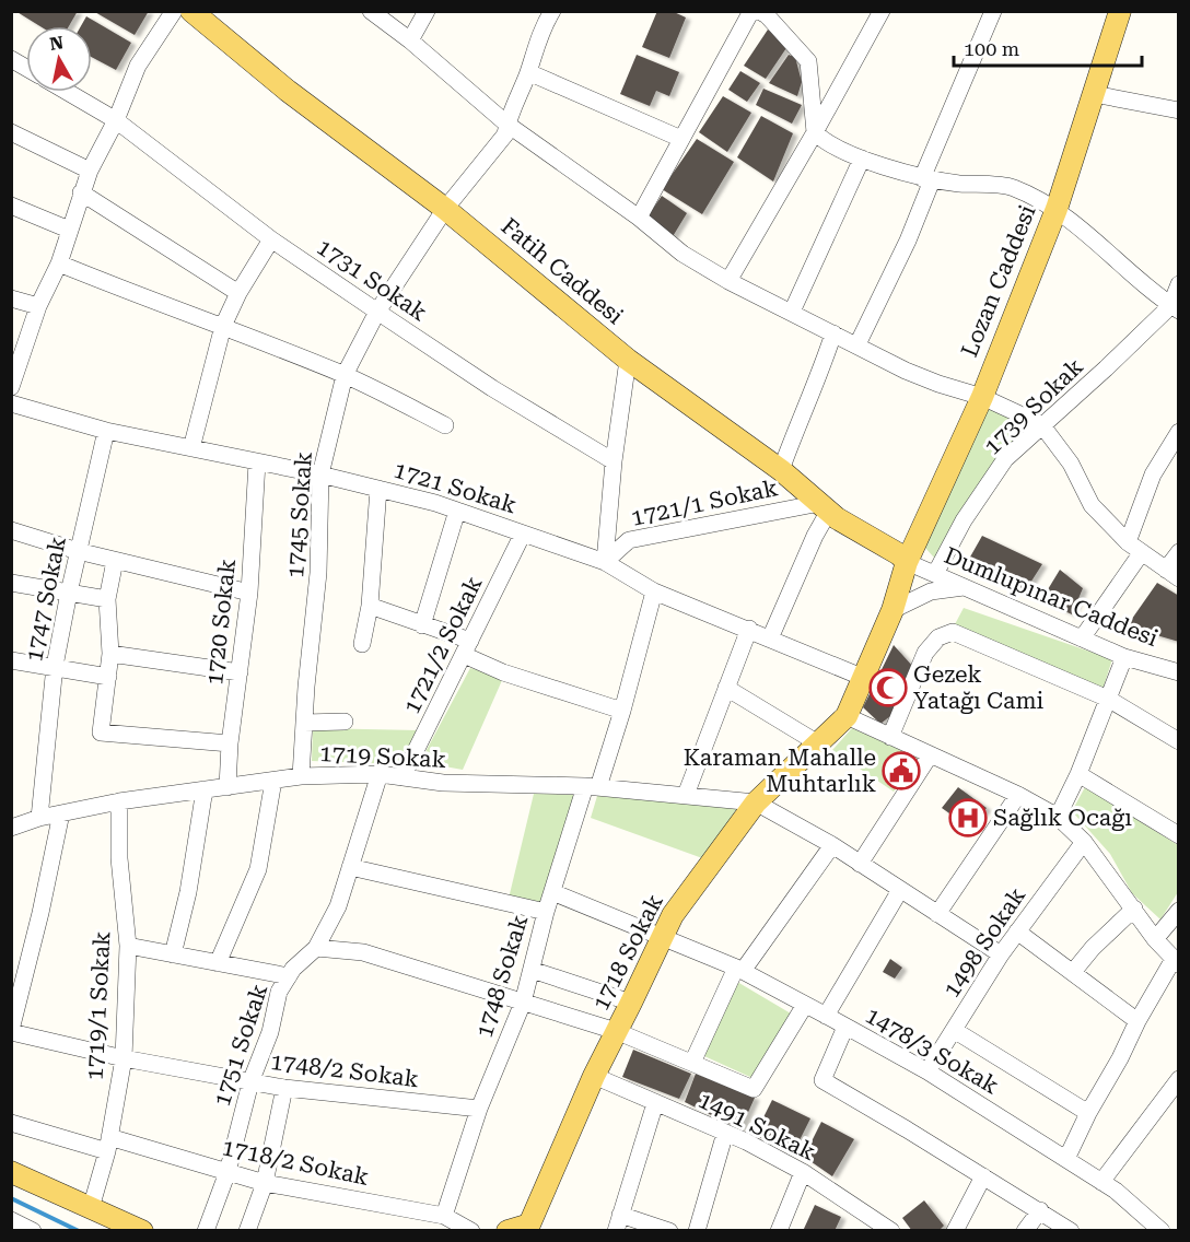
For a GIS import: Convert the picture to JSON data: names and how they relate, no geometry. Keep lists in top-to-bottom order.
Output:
{
  "streets": {
    "main road": ["Fatih Caddesi", "Lozan Caddesi", "1718 Sokak"],
    "street": [
      "1731 Sokak",
      "1739 Sokak",
      "1721 Sokak",
      "1721/1 Sokak",
      "1745 Sokak",
      "Dumlupınar Caddesi",
      "1747 Sokak",
      "1720 Sokak",
      "1721/2 Sokak",
      "1719 Sokak",
      "1498 Sokak",
      "1748 Sokak",
      "1719/1 Sokak",
      "1751 Sokak",
      "1478/3 Sokak",
      "1748/2 Sokak",
      "1491 Sokak",
      "1718/2 Sokak"
    ]
  },
  "crossings": [
    ["Fatih Caddesi", "Lozan Caddesi"],
    ["Fatih Caddesi", "1721/1 Sokak"],
    ["Fatih Caddesi", "1745 Sokak"],
    ["Fatih Caddesi", "Dumlupınar Caddesi"],
    ["Fatih Caddesi", "1718 Sokak"],
    ["1731 Sokak", "1745 Sokak"],
    ["Lozan Caddesi", "Dumlupınar Caddesi"],
    ["Lozan Caddesi", "1718 Sokak"],
    ["1739 Sokak", "Dumlupınar Caddesi"],
    ["1721 Sokak", "1721/1 Sokak"],
    ["1721 Sokak", "1745 Sokak"],
    ["1721 Sokak", "1747 Sokak"],
    ["1721 Sokak", "1720 Sokak"],
    ["1721 Sokak", "1721/2 Sokak"],
    ["1721 Sokak", "1718 Sokak"],
    ["1721 Sokak", "1748 Sokak"],
    ["1745 Sokak", "1719 Sokak"],
    ["Dumlupınar Caddesi", "1718 Sokak"],
    ["1747 Sokak", "1719 Sokak"],
    ["1720 Sokak", "1719 Sokak"],
    ["1721/2 Sokak", "1719 Sokak"],
    ["1719 Sokak", "1718 Sokak"],
    ["1719 Sokak", "1748 Sokak"],
    ["1719 Sokak", "1719/1 Sokak"],
    ["1719 Sokak", "1751 Sokak"],
    ["1498 Sokak", "1478/3 Sokak"],
    ["1718 Sokak", "1478/3 Sokak"],
    ["1718 Sokak", "1491 Sokak"],
    ["1748 Sokak", "1478/3 Sokak"],
    ["1748 Sokak", "1748/2 Sokak"],
    ["1748 Sokak", "1718/2 Sokak"],
    ["1719/1 Sokak", "1748/2 Sokak"],
    ["1719/1 Sokak", "1718/2 Sokak"],
    ["1751 Sokak", "1748/2 Sokak"],
    ["1751 Sokak", "1718/2 Sokak"]
  ],
  "places": {
    "mosque": ["Gezek Yatağı Cami"],
    "public building": ["Karaman Mahalle Muhtarlık"],
    "hospital": ["Sağlık Ocağı"]
  },
  "scale_bar": "100 m",
  "north": "top"
}
